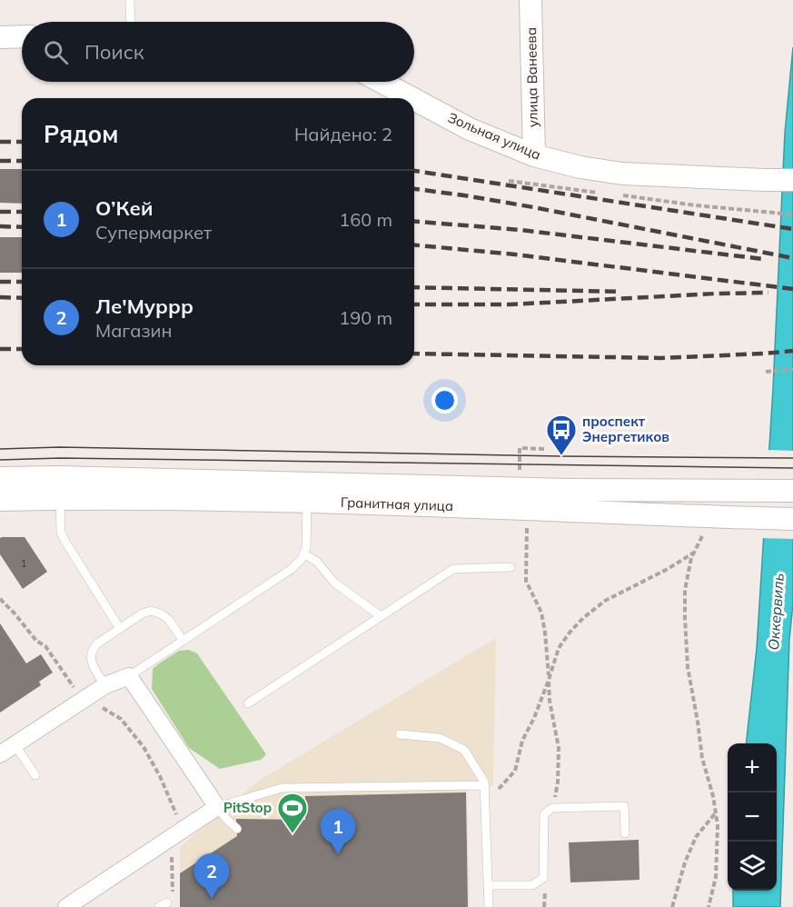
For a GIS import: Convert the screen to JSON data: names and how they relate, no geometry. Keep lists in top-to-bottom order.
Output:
{
  "streets": {
    "street": ["улица Ванеева", "Зольная улица", "Гранитная улица"]
  },
  "crossings": [
    ["улица Ванеева", "Зольная улица"]
  ],
  "water": ["Оккервиль"],
  "places": {
    "bus stop": ["проспект Энергетиков"],
    "sports": ["PitStop"]
  },
  "house_numbers": ["1"],
  "page": {
    "search": "Поиск",
    "heading": ["Рядом", "Найдено: 2"],
    "list": [
      {
        "mark": "1",
        "name": "О’Кей",
        "note": "Супермаркет",
        "value": "160 m"
      },
      {
        "mark": "2",
        "name": "Ле'Муррр",
        "note": "Магазин",
        "value": "190 m"
      }
    ],
    "map_buttons": ["+", "−"],
    "pins": ["1", "2"]
  }
}
